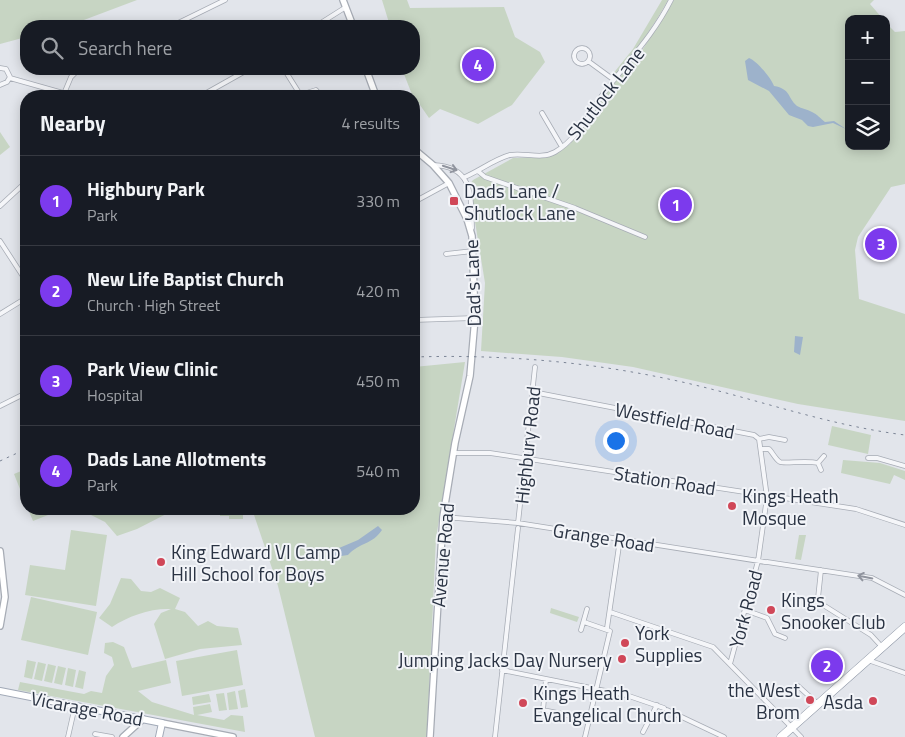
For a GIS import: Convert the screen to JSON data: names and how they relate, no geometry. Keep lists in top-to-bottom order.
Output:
{
  "streets": {
    "main road": ["Vicarage Road"],
    "street": [
      "Shutlock Lane",
      "Dad's Lane",
      "Westfield Road",
      "Highbury Road",
      "Station Road",
      "Grange Road",
      "Avenue Road",
      "York Road"
    ]
  },
  "crossings": [
    ["Dad's Lane", "Avenue Road"],
    ["Westfield Road", "Highbury Road"],
    ["Westfield Road", "Station Road"],
    ["Westfield Road", "York Road"],
    ["Highbury Road", "Station Road"],
    ["Highbury Road", "Grange Road"],
    ["Station Road", "Avenue Road"],
    ["Station Road", "York Road"],
    ["Grange Road", "Avenue Road"],
    ["Grange Road", "York Road"]
  ],
  "places": {
    "transit": ["Dads Lane / Shutlock Lane"],
    "other": [
      "Kings Heath Mosque",
      "King Edward VI Camp Hill School for Boys",
      "Kings Snooker Club",
      "York Supplies",
      "Jumping Jacks Day Nursery",
      "the West Brom",
      "Asda",
      "Kings Heath Evangelical Church"
    ]
  },
  "page": {
    "map_buttons": ["+", "−"],
    "search": "Search here",
    "pins": [
      "4",
      "1",
      "3",
      "2"
    ],
    "heading": ["Nearby", "4 results"],
    "list": [
      {
        "mark": "1",
        "name": "Highbury Park",
        "note": "Park",
        "value": "330 m"
      },
      {
        "mark": "2",
        "name": "New Life Baptist Church",
        "note": "Church · High Street",
        "value": "420 m"
      },
      {
        "mark": "3",
        "name": "Park View Clinic",
        "note": "Hospital",
        "value": "450 m"
      },
      {
        "mark": "4",
        "name": "Dads Lane Allotments",
        "note": "Park",
        "value": "540 m"
      }
    ]
  }
}
